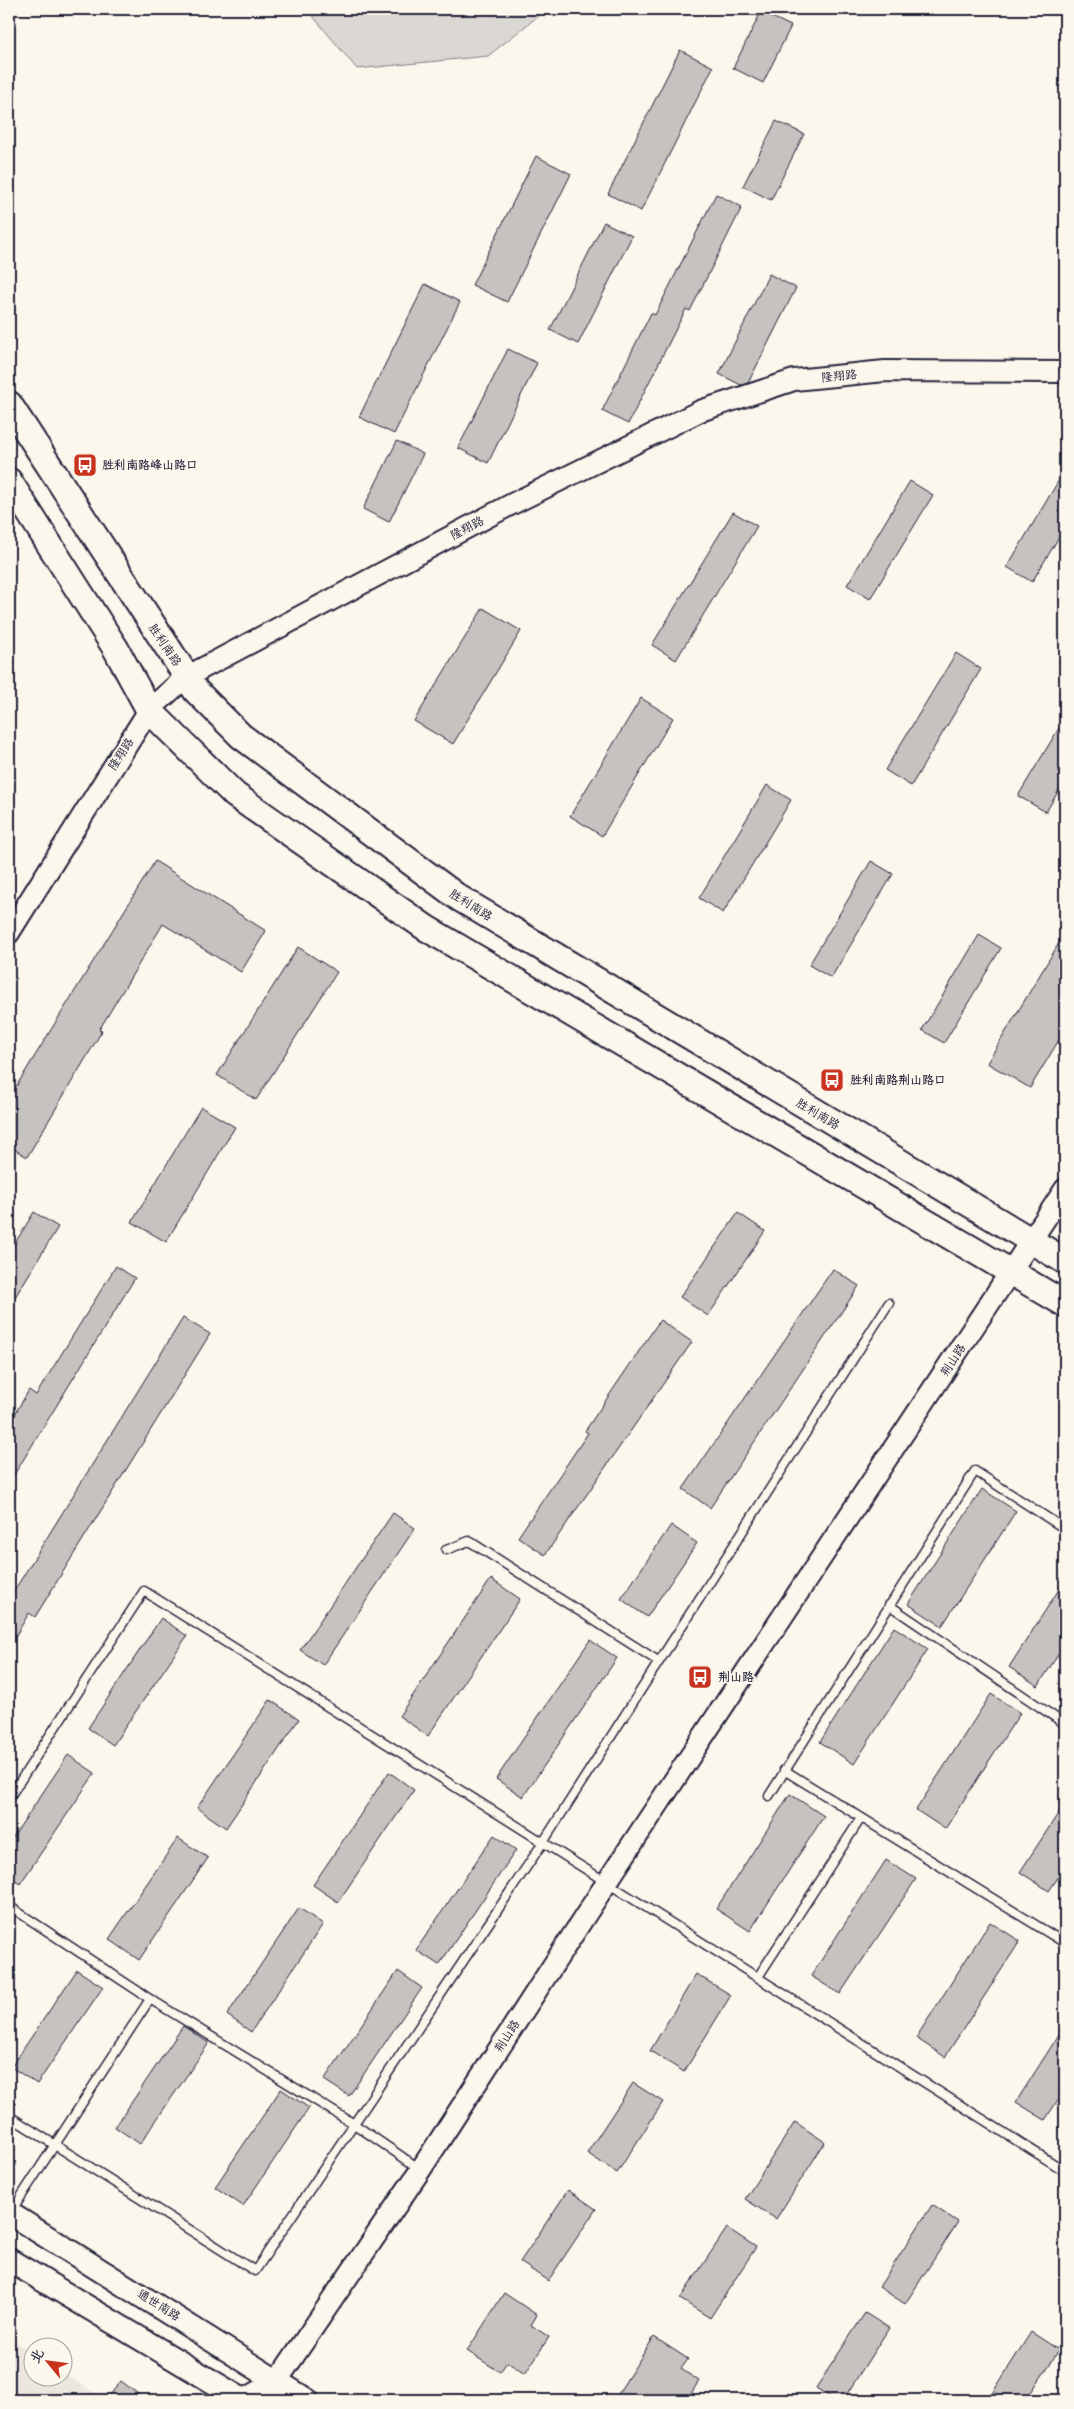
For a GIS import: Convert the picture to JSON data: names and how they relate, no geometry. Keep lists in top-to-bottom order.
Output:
{
  "streets": {
    "main road": ["胜利南路", "通世南路"],
    "street": ["隆翔路", "荆山路"]
  },
  "crossings": [
    ["隆翔路", "胜利南路"],
    ["胜利南路", "荆山路"],
    ["荆山路", "通世南路"]
  ],
  "places": {
    "bus stop": ["胜利南路峰山路口", "胜利南路荆山路口", "荆山路"]
  },
  "north": "top left"
}
